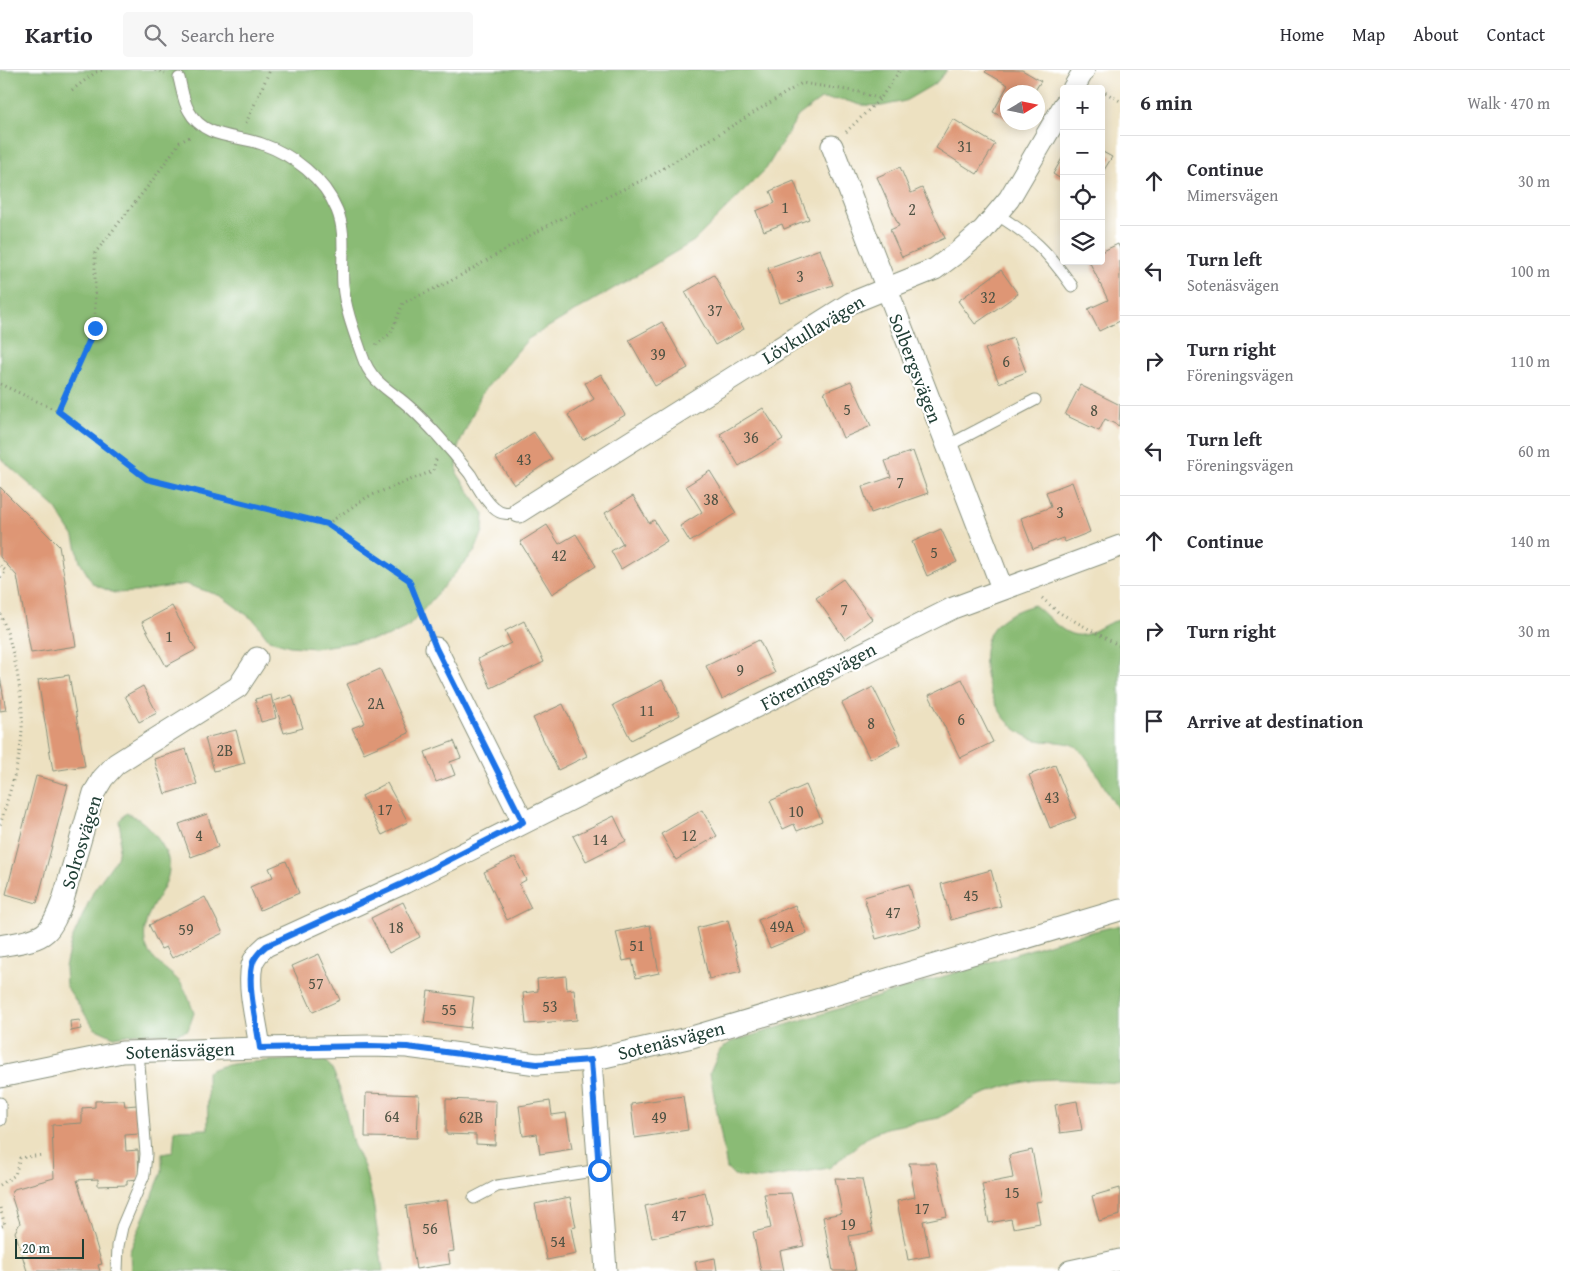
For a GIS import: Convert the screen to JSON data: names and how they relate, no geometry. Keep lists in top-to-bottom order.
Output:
{
  "streets": {
    "street": [
      "Lövkullavägen",
      "Solbergsvägen",
      "Föreningsvägen",
      "Solrosvägen",
      "Sotenäsvägen"
    ]
  },
  "crossings": [
    ["Lövkullavägen", "Solbergsvägen"],
    ["Solbergsvägen", "Föreningsvägen"],
    ["Föreningsvägen", "Sotenäsvägen"]
  ],
  "house_numbers": [
    "31",
    "1",
    "2",
    "3",
    "32",
    "37",
    "39",
    "6",
    "5",
    "8",
    "36",
    "43",
    "7",
    "38",
    "3",
    "5",
    "42",
    "7",
    "1",
    "9",
    "2A",
    "11",
    "6",
    "8",
    "2B",
    "43",
    "17",
    "10",
    "4",
    "12",
    "14",
    "45",
    "47",
    "49A",
    "18",
    "59",
    "51",
    "57",
    "53",
    "55",
    "64",
    "62B",
    "49",
    "15",
    "17",
    "47",
    "19",
    "56",
    "54"
  ],
  "scale_bar": "20 m",
  "north": "right",
  "page": {
    "header": "Kartio",
    "search": "Search here",
    "nav": [
      "Home",
      "Map",
      "About",
      "Contact"
    ],
    "heading": ["6 min", "Walk · 470 m"],
    "map_buttons": ["+", "−"],
    "list": [
      ["Continue", "Mimersvägen", "30 m"],
      ["Turn left", "Sotenäsvägen", "100 m"],
      ["Turn right", "Föreningsvägen", "110 m"],
      ["Turn left", "Föreningsvägen", "60 m"],
      ["Continue", "140 m"],
      ["Turn right", "30 m"],
      "Arrive at destination"
    ],
    "scale": "20 m"
  }
}
